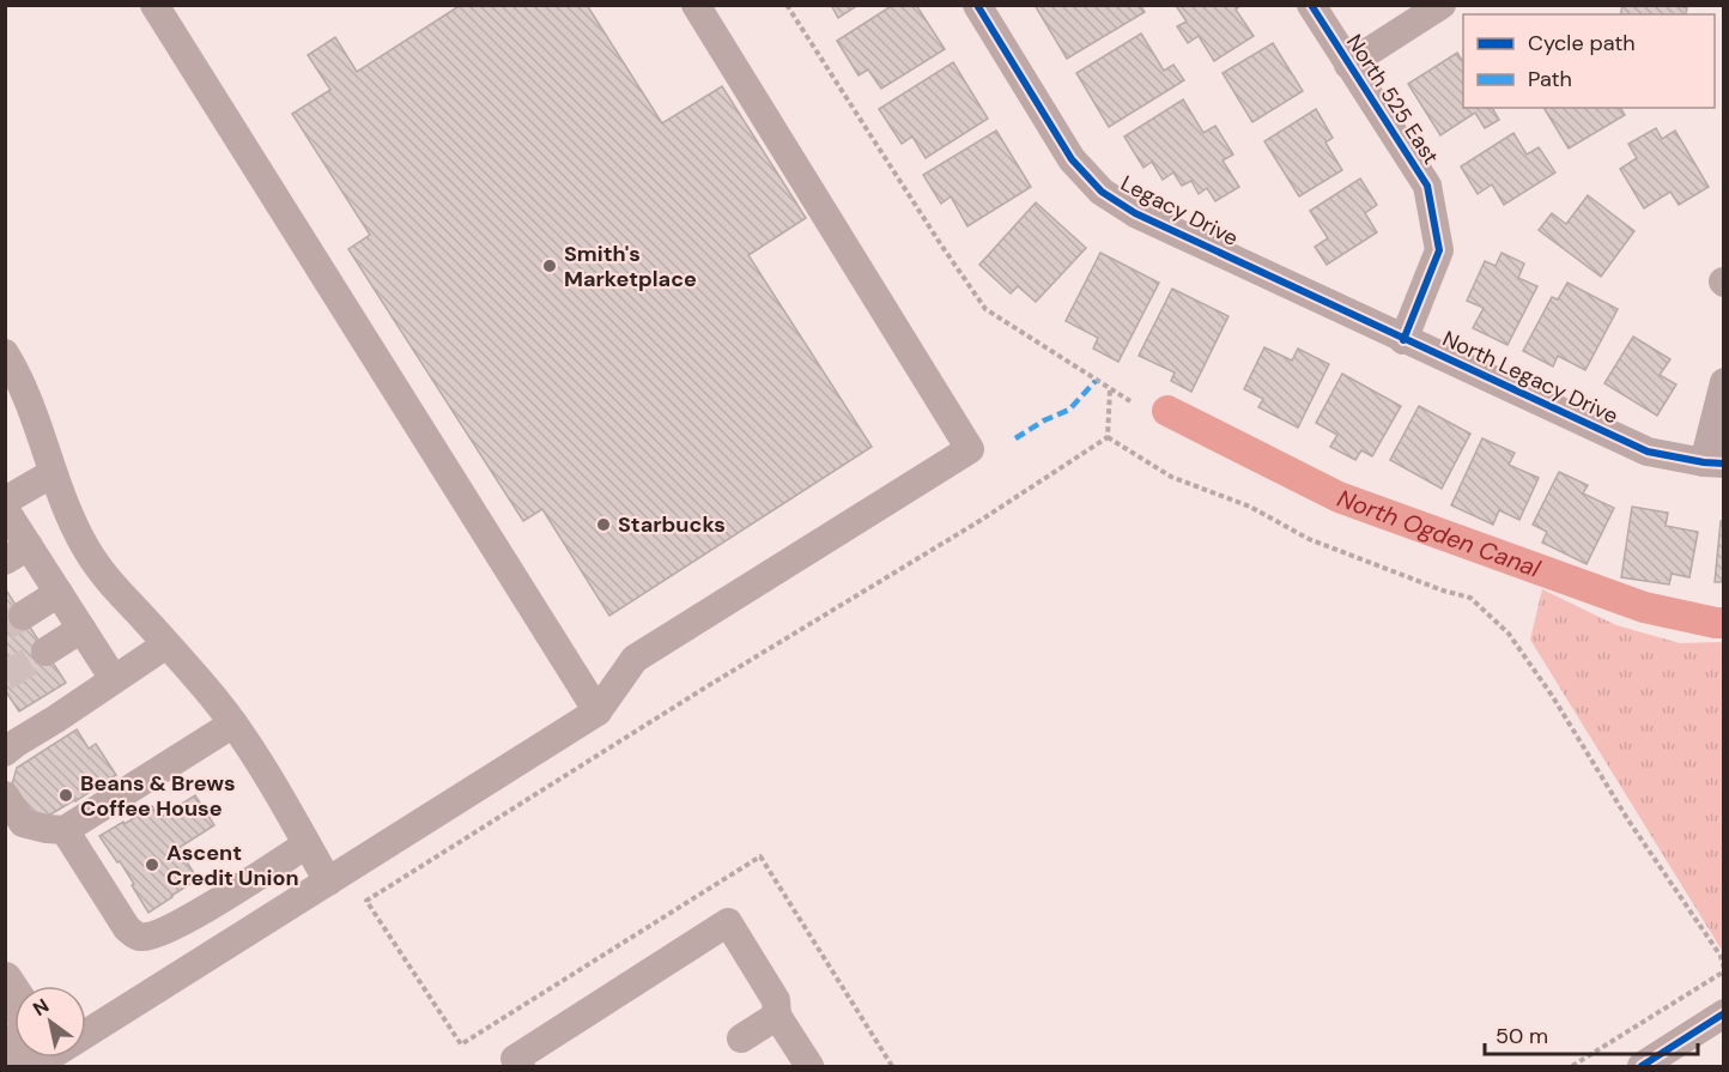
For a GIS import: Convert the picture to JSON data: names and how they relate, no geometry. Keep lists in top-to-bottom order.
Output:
{
  "streets": {
    "street": ["North 525 East", "Legacy Drive", "North Legacy Drive"]
  },
  "crossings": [
    ["North 525 East", "North Legacy Drive"],
    ["Legacy Drive", "North Legacy Drive"]
  ],
  "water": ["North Ogden Canal"],
  "places": [
    "Smith's Marketplace",
    "Starbucks",
    "Beans & Brews Coffee House",
    "Ascent Credit Union"
  ],
  "legend": ["Cycle path", "Path"],
  "scale_bar": "50 m",
  "north": "top left"
}
